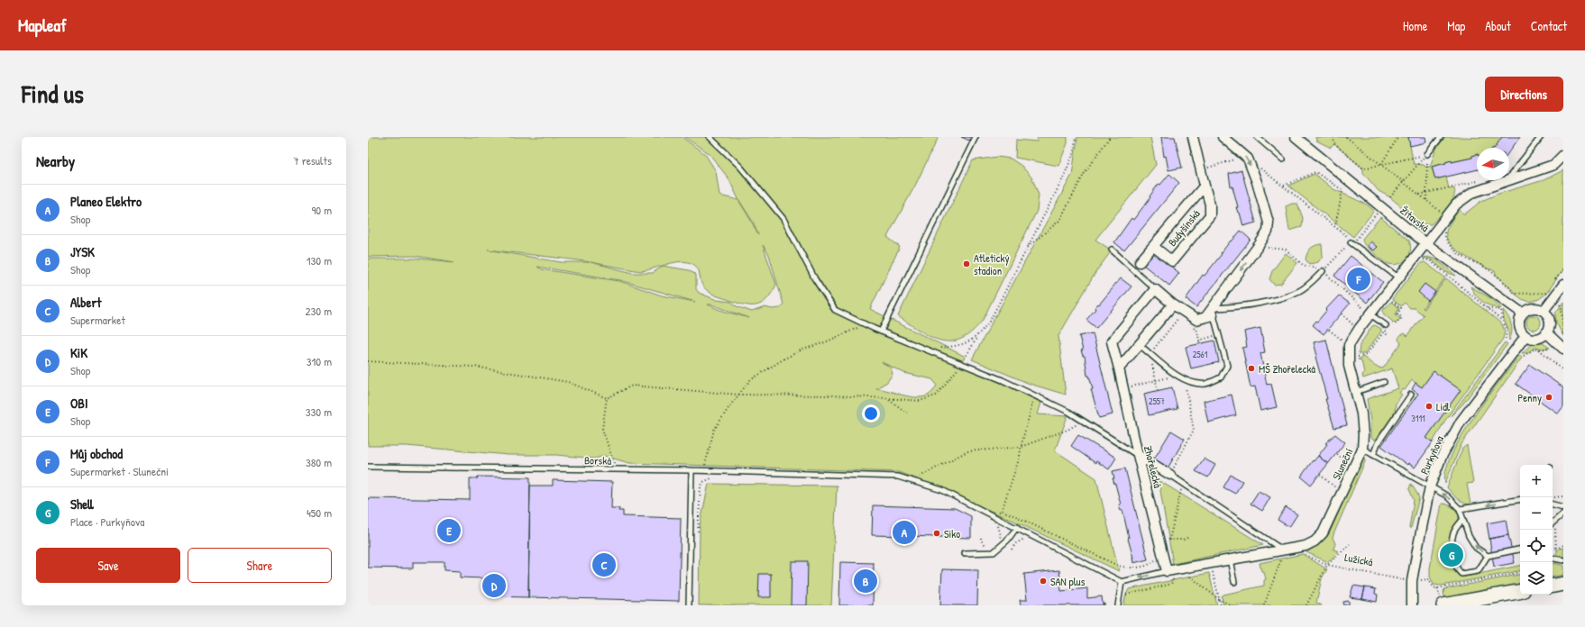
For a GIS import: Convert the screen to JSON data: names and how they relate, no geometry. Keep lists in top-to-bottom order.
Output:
{
  "streets": {
    "street": [
      "Žitavská",
      "Budyšínská",
      "Purkyňova",
      "Sluneční",
      "Zhořelecká"
    ],
    "lane": ["Borská"],
    "path": ["Lužická"]
  },
  "crossings": [
    ["Žitavská", "Purkyňova"],
    ["Žitavská", "Sluneční"],
    ["Purkyňova", "Lužická"],
    ["Sluneční", "Zhořelecká"]
  ],
  "places": [
    "Atletický stadion",
    "MŠ Zhořelecká",
    "Penny",
    "Lidl",
    "Siko",
    "SAN plus"
  ],
  "house_numbers": ["2561", "2557", "3111"],
  "north": "left",
  "page": {
    "header": "Mapleaf",
    "nav": [
      "Home",
      "Map",
      "About",
      "Contact"
    ],
    "title": "Find us",
    "buttons": [
      "Directions",
      ["Save", "Share"]
    ],
    "heading": ["Nearby", "7 results"],
    "list": [
      {
        "mark": "A",
        "name": "Planeo Elektro",
        "note": "Shop",
        "value": "90 m"
      },
      {
        "mark": "B",
        "name": "JYSK",
        "note": "Shop",
        "value": "130 m"
      },
      {
        "mark": "C",
        "name": "Albert",
        "note": "Supermarket",
        "value": "230 m"
      },
      {
        "mark": "D",
        "name": "KiK",
        "note": "Shop",
        "value": "310 m"
      },
      {
        "mark": "E",
        "name": "OBI",
        "note": "Shop",
        "value": "330 m"
      },
      {
        "mark": "F",
        "name": "Můj obchod",
        "note": "Supermarket · Sluneční",
        "value": "380 m"
      },
      {
        "mark": "G",
        "name": "Shell",
        "note": "Place · Purkyňova",
        "value": "450 m"
      }
    ],
    "pins": [
      "F",
      "E",
      "A",
      "G",
      "C",
      "B",
      "D"
    ],
    "map_buttons": ["+", "−"]
  }
}
